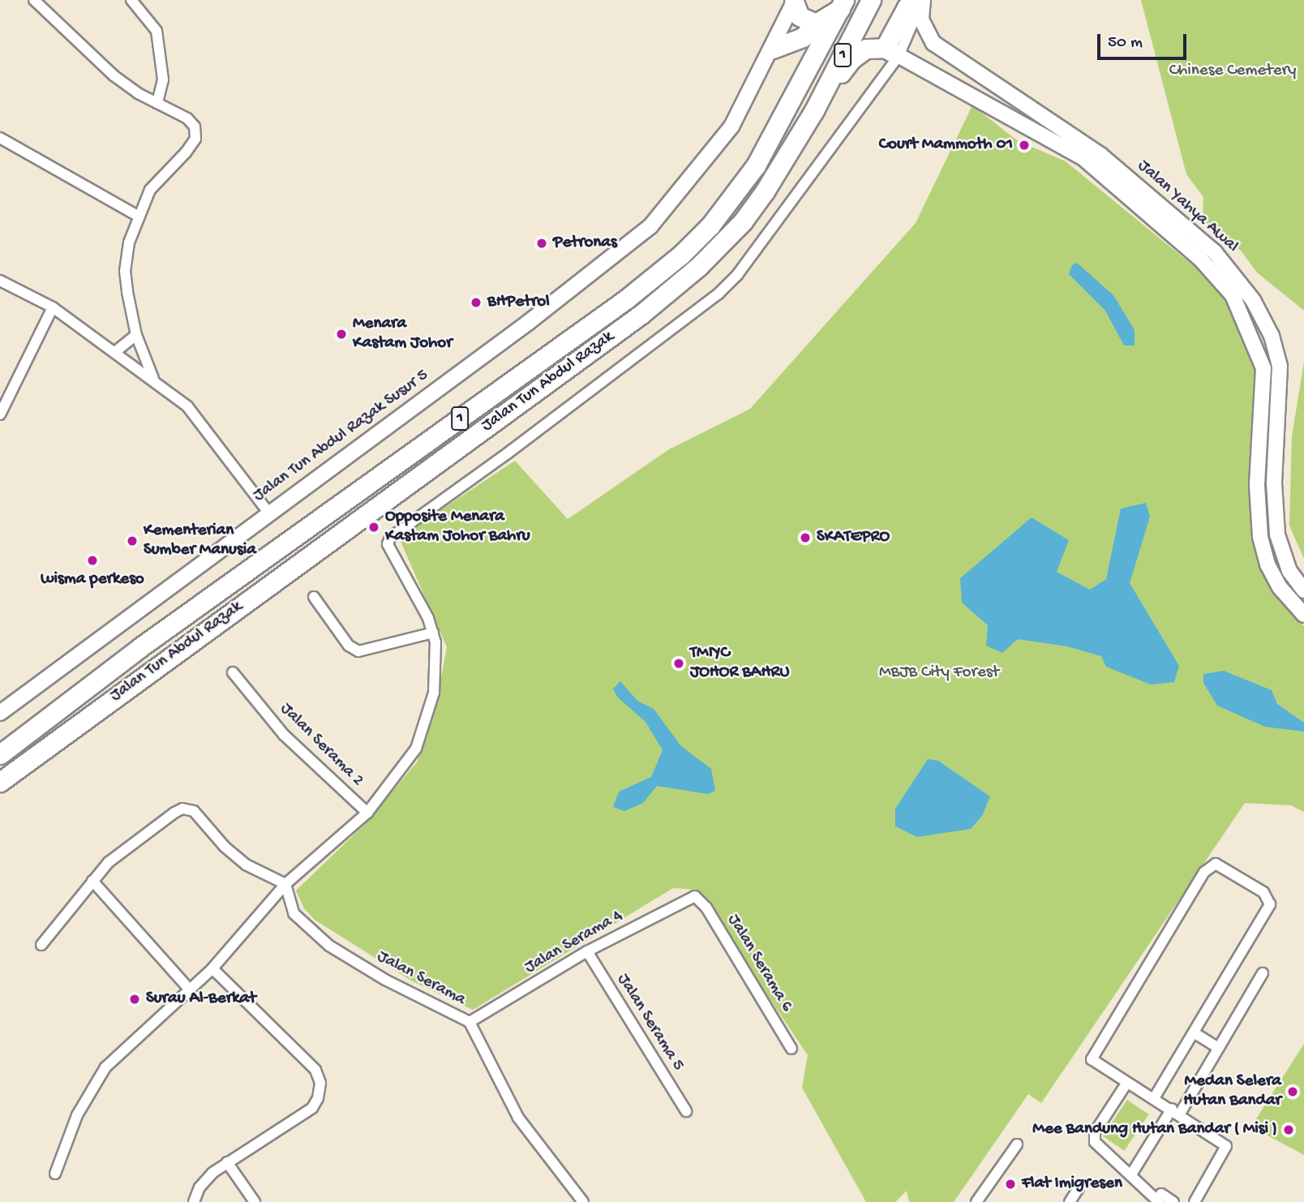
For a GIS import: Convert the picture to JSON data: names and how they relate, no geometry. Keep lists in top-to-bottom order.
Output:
{
  "streets": {
    "highway": ["1", "Jalan Tun Abdul Razak"],
    "main road": ["Jalan Yahya Awal", "Jalan Tun Abdul Razak Susur 5"],
    "street": [
      "Jalan Serama 2",
      "Jalan Serama 4",
      "Jalan Serama 6",
      "Jalan Serama",
      "Jalan Serama 5"
    ]
  },
  "crossings": [
    ["Jalan Serama 4", "Jalan Serama 6"],
    ["Jalan Serama 4", "Jalan Serama"],
    ["Jalan Serama 4", "Jalan Serama 5"]
  ],
  "parks": ["Chinese Cemetery", "MBJB City Forest"],
  "places": [
    "Court Mammoth 01",
    "Petronas",
    "BHPetrol",
    "Menara Kastam Johor",
    "Opposite Menara Kastam Johor Bahru",
    "SKATEPRO",
    "Kementerian Sumber Manusia",
    "wisma perkeso",
    "TMIYC JOHOR BAHRU",
    "Surau Al-Berkat",
    "Medan Selera Hutan Bandar",
    "Mee Bandung Hutan Bandar ( Misi )",
    "Flat Imigresen"
  ],
  "scale_bar": "50 m"
}
